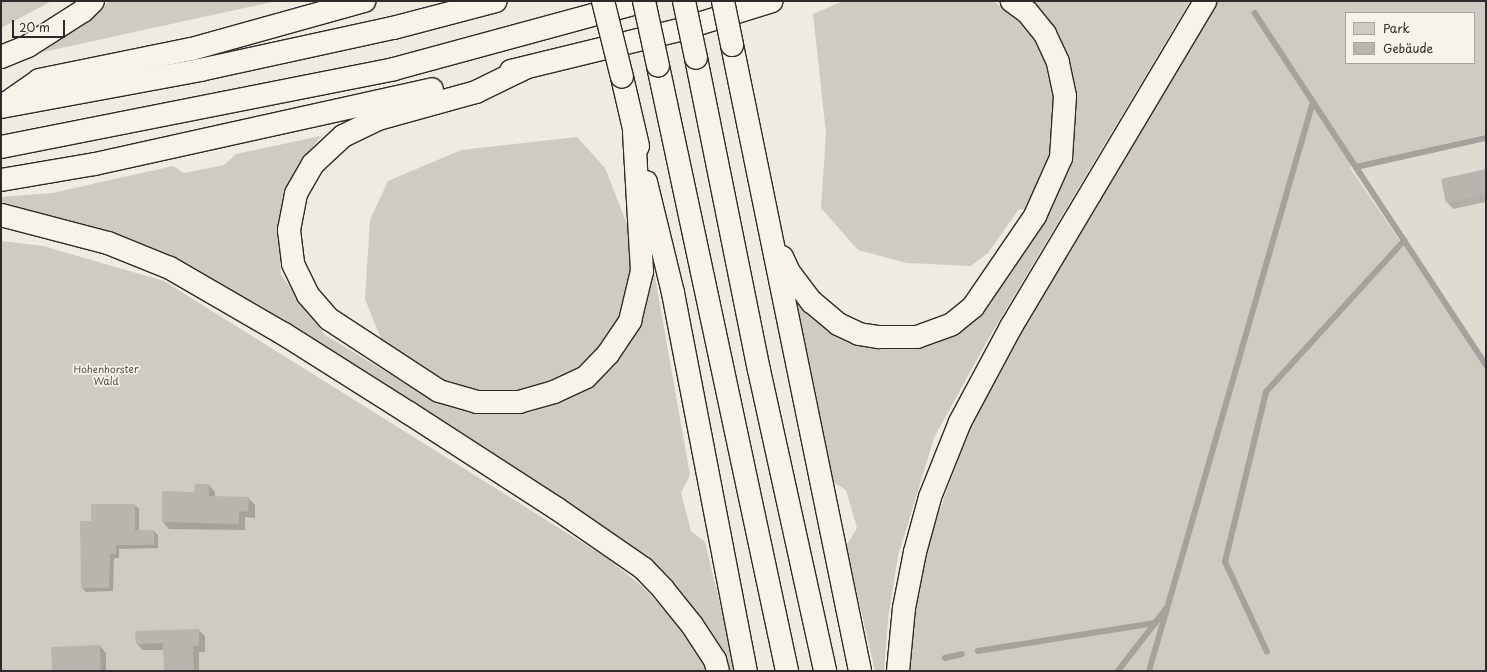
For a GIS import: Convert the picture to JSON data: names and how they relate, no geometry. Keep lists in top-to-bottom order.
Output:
{
  "parks": ["Hohenhorster Wald"],
  "legend": ["Park", "Gebäude"],
  "scale_bar": "20 m"
}
